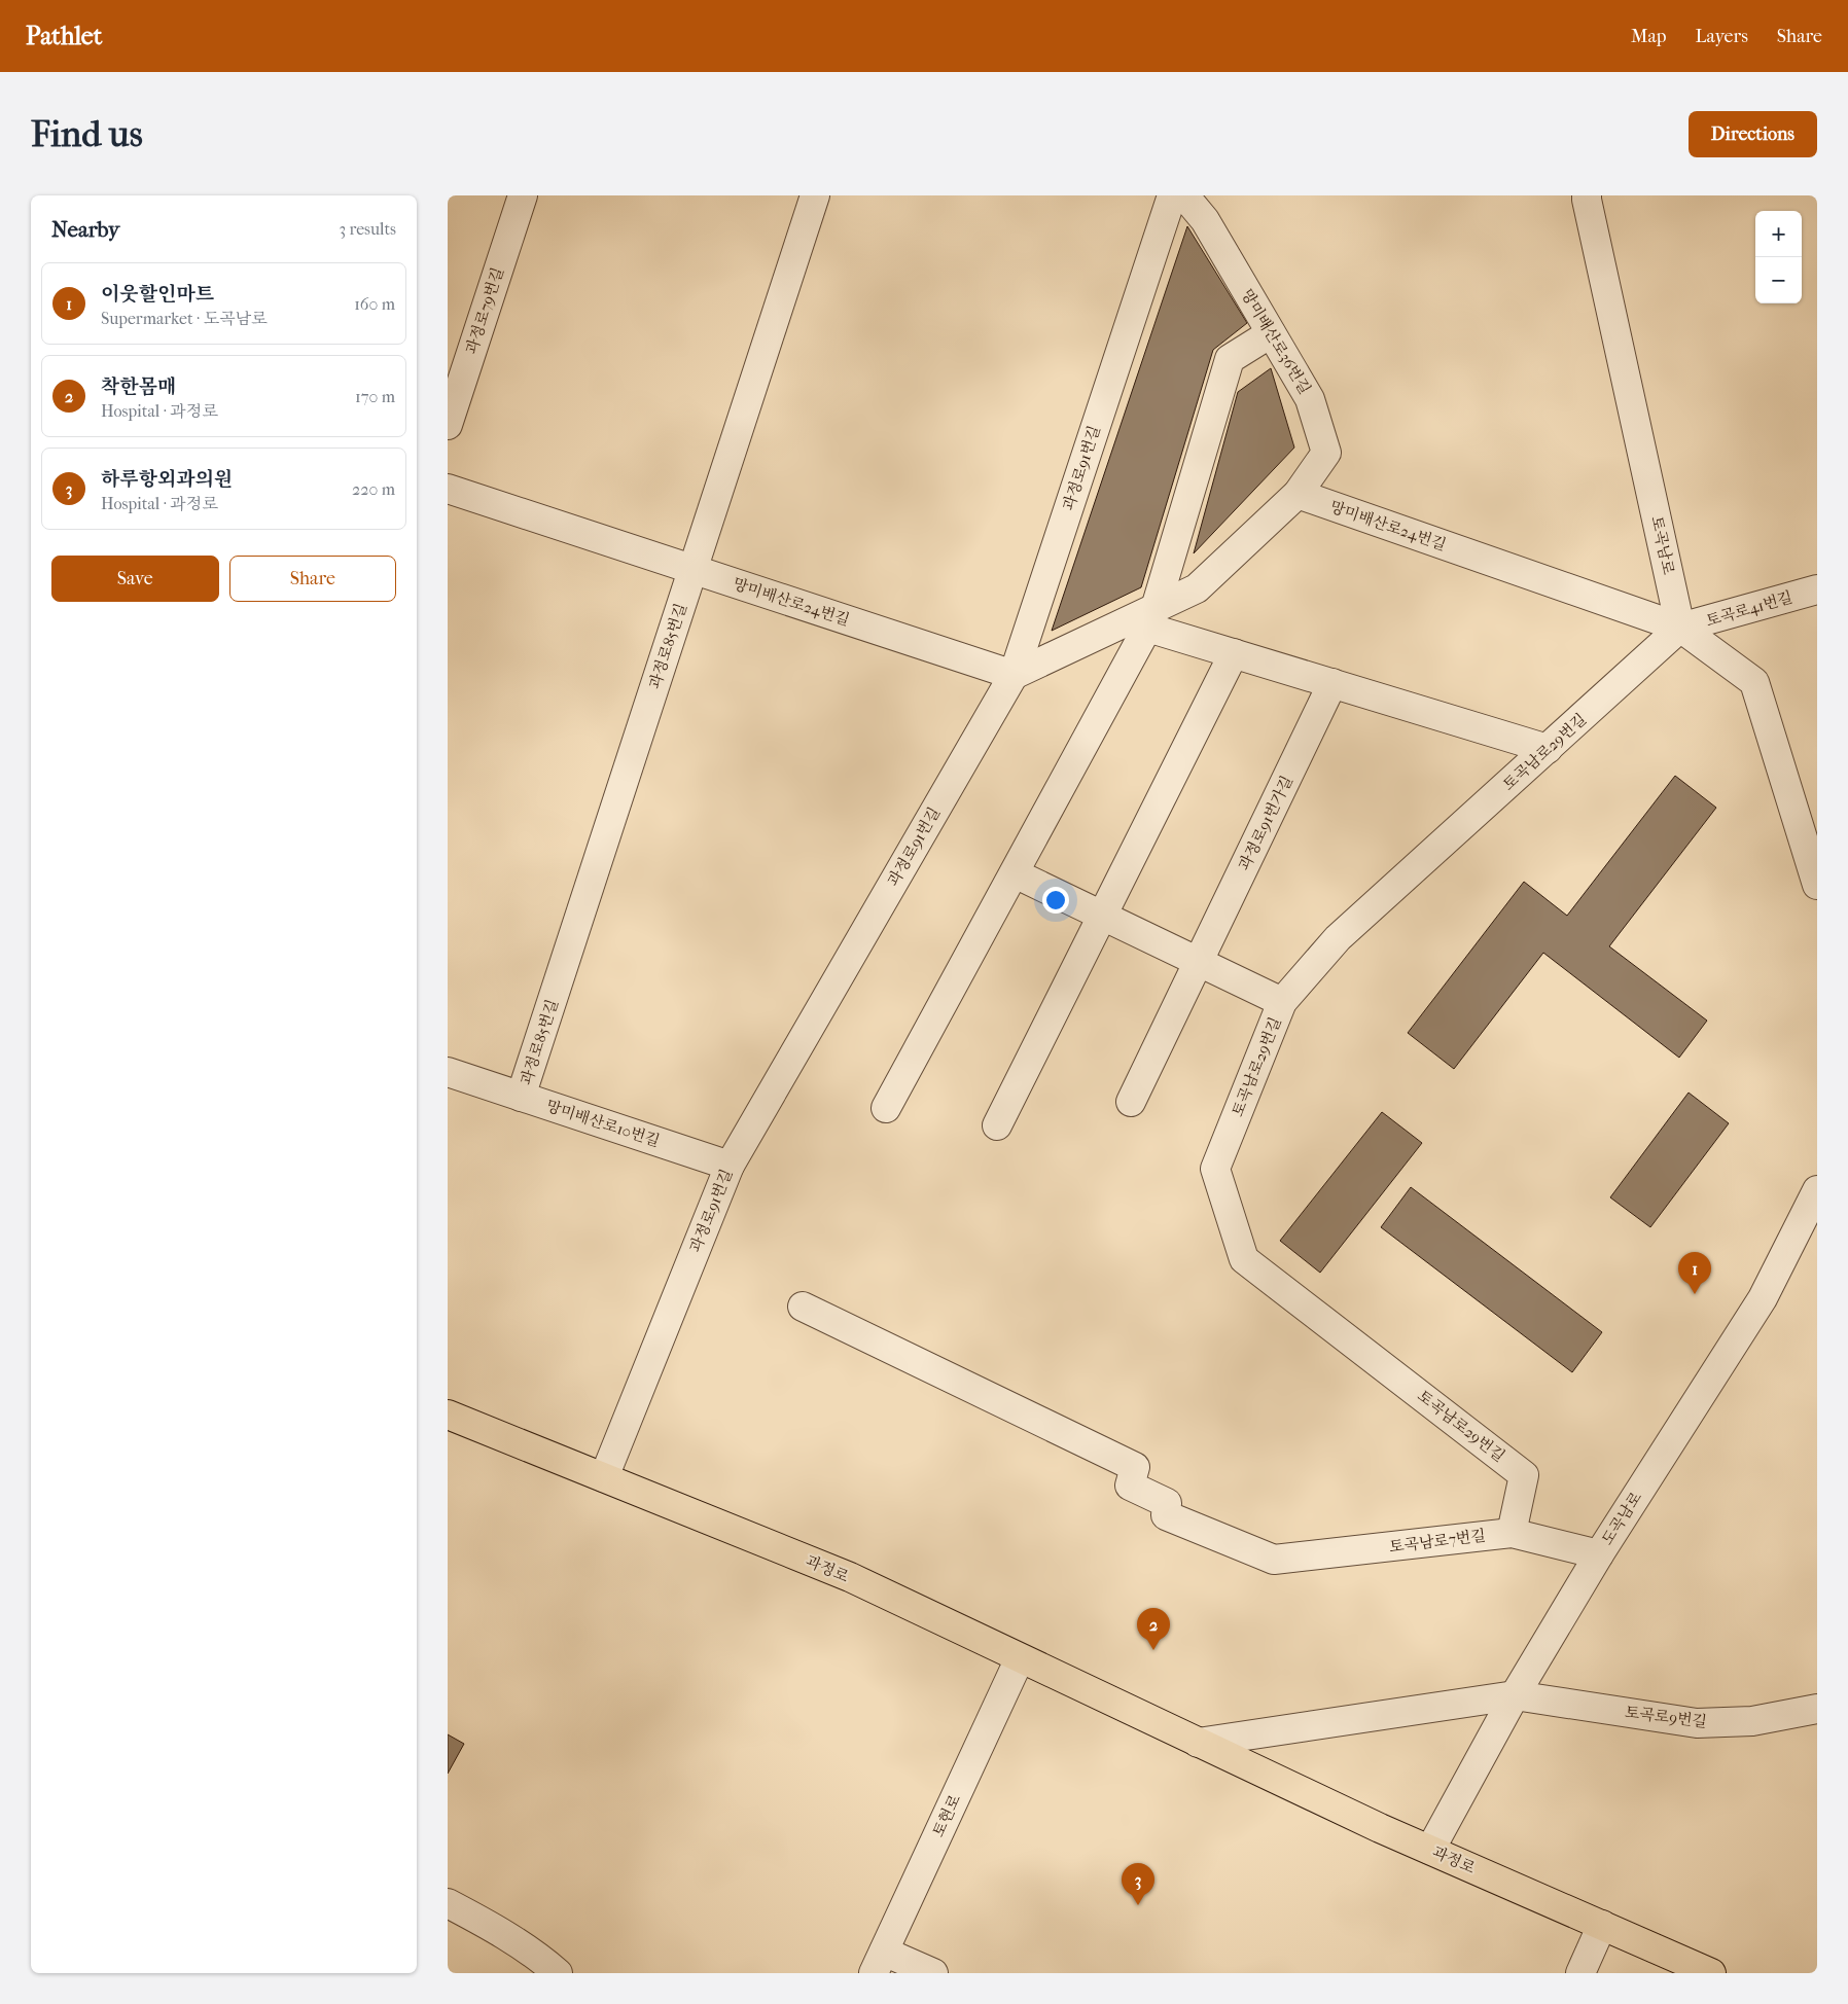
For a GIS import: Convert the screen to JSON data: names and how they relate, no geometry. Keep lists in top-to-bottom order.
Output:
{
  "streets": {
    "main road": ["과정로"],
    "street": [
      "과정로79번길",
      "망미배산로36번길",
      "과정로91번길",
      "망미배산로24번길",
      "토곡남로",
      "토곡로41번길",
      "과정로85번길",
      "토곡남로29번길",
      "과정로91번가길",
      "망미배산로10번길",
      "도곡남로",
      "토곡남로7번길",
      "토곡로9번길",
      "토현로"
    ]
  },
  "crossings": [
    ["망미배산로36번길", "망미배산로24번길"],
    ["과정로91번길", "망미배산로24번길"],
    ["과정로91번길", "망미배산로10번길"],
    ["과정로91번길", "과정로"],
    ["망미배산로24번길", "토곡남로"],
    ["망미배산로24번길", "토곡로41번길"],
    ["망미배산로24번길", "과정로85번길"],
    ["망미배산로24번길", "토곡남로29번길"],
    ["토곡남로", "토곡로41번길"],
    ["토곡남로", "토곡남로29번길"],
    ["토곡로41번길", "토곡남로29번길"],
    ["과정로85번길", "망미배산로10번길"],
    ["토곡남로29번길", "토곡남로7번길"],
    ["도곡남로", "토곡남로7번길"],
    ["도곡남로", "과정로"],
    ["도곡남로", "토곡로9번길"],
    ["과정로", "토현로"]
  ],
  "page": {
    "header": "Pathlet",
    "nav": ["Map", "Layers", "Share"],
    "buttons": [
      "Directions",
      ["Save", "Share"]
    ],
    "title": "Find us",
    "heading": ["Nearby", "3 results"],
    "map_buttons": ["+", "−"],
    "list": [
      {
        "mark": "1",
        "name": "이웃할인마트",
        "note": "Supermarket · 도곡남로",
        "value": "160 m"
      },
      {
        "mark": "2",
        "name": "착한몸매",
        "note": "Hospital · 과정로",
        "value": "170 m"
      },
      {
        "mark": "3",
        "name": "하루항외과의원",
        "note": "Hospital · 과정로",
        "value": "220 m"
      }
    ],
    "pins": ["1", "2", "3"]
  }
}
